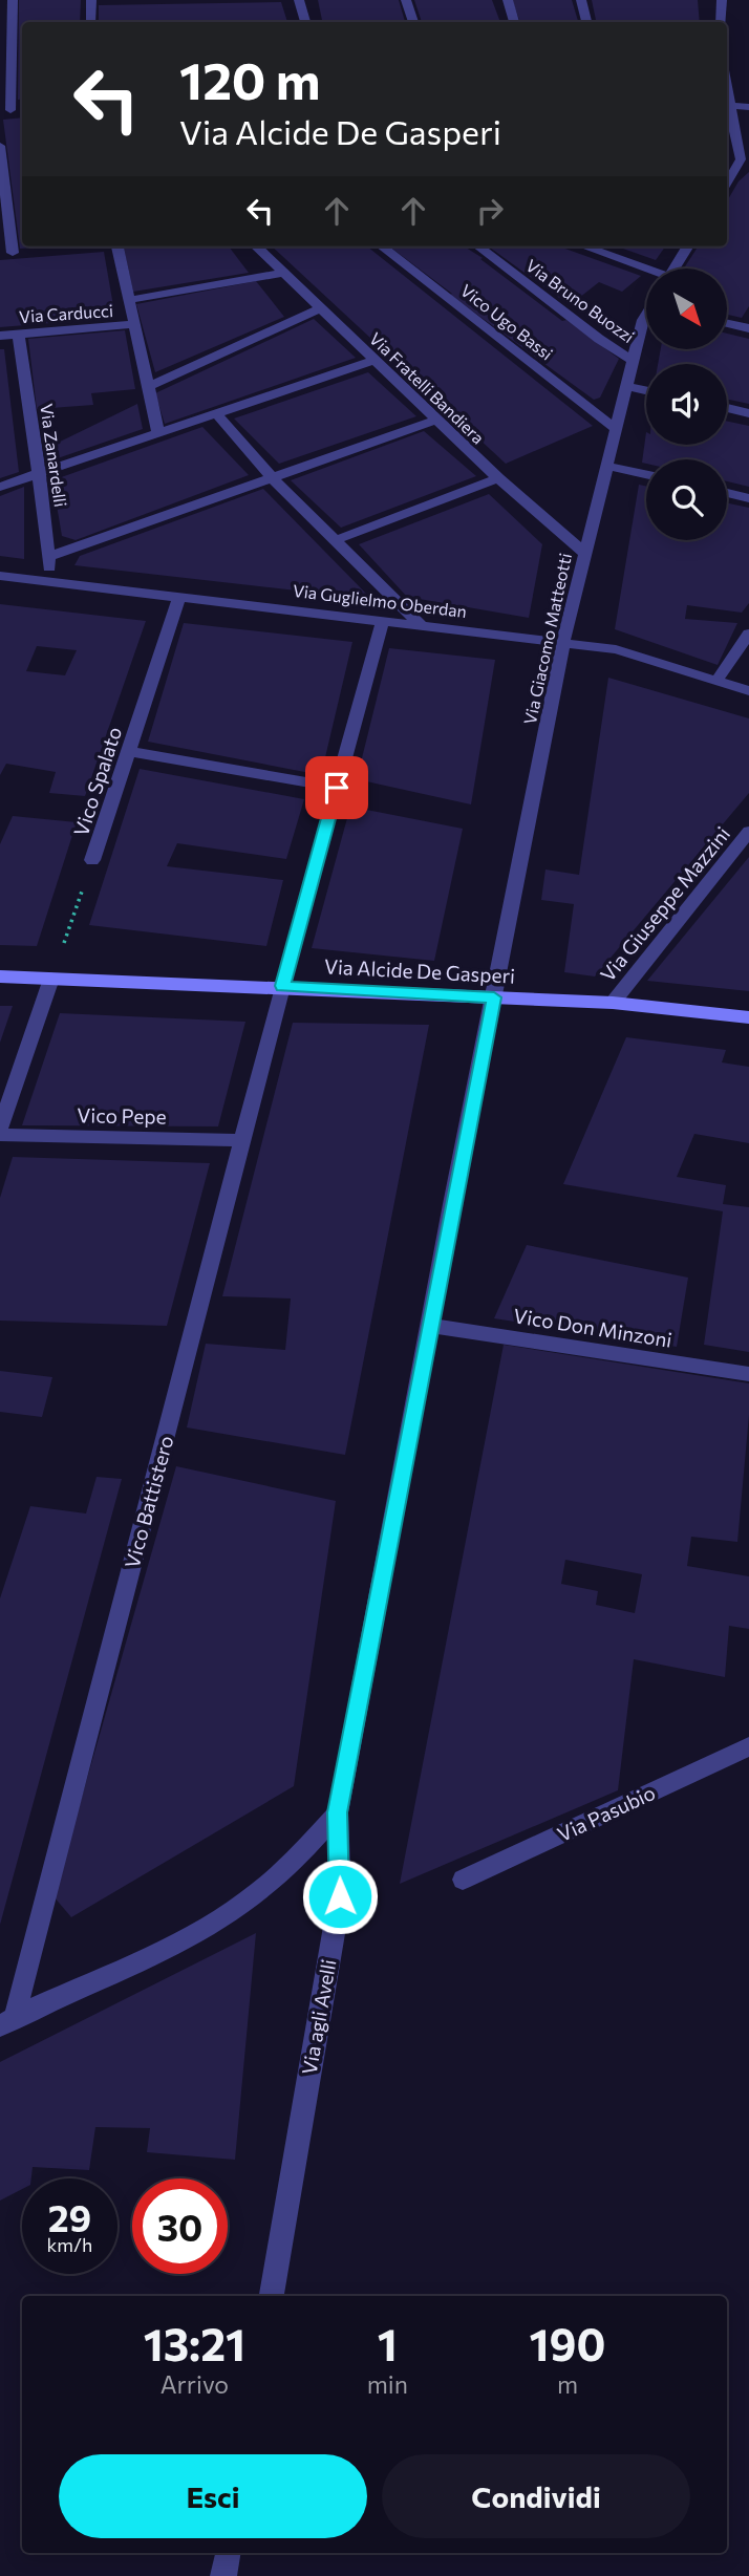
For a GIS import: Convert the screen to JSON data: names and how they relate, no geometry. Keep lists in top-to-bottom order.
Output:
{
  "streets": {
    "street": [
      "Via Bruno Buozzi",
      "Via Carducci",
      "Vico Ugo Bassi",
      "Via Fratelli Bandiera",
      "Via Zanardelli",
      "Via Guglielmo Oberdan",
      "Via Giacomo Matteotti",
      "Vico Spalato",
      "Via Giuseppe Mazzini",
      "Via Alcide De Gasperi",
      "Vico Pepe",
      "Vico Don Minzoni",
      "Vico Battistero",
      "Via Pasubio",
      "Via agli Avelli"
    ]
  },
  "crossings": [
    ["Via Bruno Buozzi", "Via Giacomo Matteotti"],
    ["Via Carducci", "Via Zanardelli"],
    ["Vico Ugo Bassi", "Via Giacomo Matteotti"],
    ["Via Fratelli Bandiera", "Via Giacomo Matteotti"],
    ["Via Zanardelli", "Via Guglielmo Oberdan"],
    ["Via Guglielmo Oberdan", "Via Giacomo Matteotti"],
    ["Via Guglielmo Oberdan", "Vico Spalato"],
    ["Via Guglielmo Oberdan", "Vico Battistero"],
    ["Via Giacomo Matteotti", "Via Alcide De Gasperi"],
    ["Via Giacomo Matteotti", "Via agli Avelli"],
    ["Vico Spalato", "Via Alcide De Gasperi"],
    ["Via Giuseppe Mazzini", "Via Alcide De Gasperi"],
    ["Via Alcide De Gasperi", "Vico Battistero"],
    ["Via Alcide De Gasperi", "Via agli Avelli"],
    ["Vico Pepe", "Vico Battistero"],
    ["Vico Don Minzoni", "Via agli Avelli"]
  ],
  "north": "bottom right",
  "page": {
    "turn": ["120 m", "Via Alcide De Gasperi"],
    "speed": "29 km/h",
    "limit": "30",
    "eta": [
      "13:21",
      "Arrivo",
      "1",
      "min",
      "190",
      "m"
    ],
    "buttons": ["Esci", "Condividi"]
  }
}
